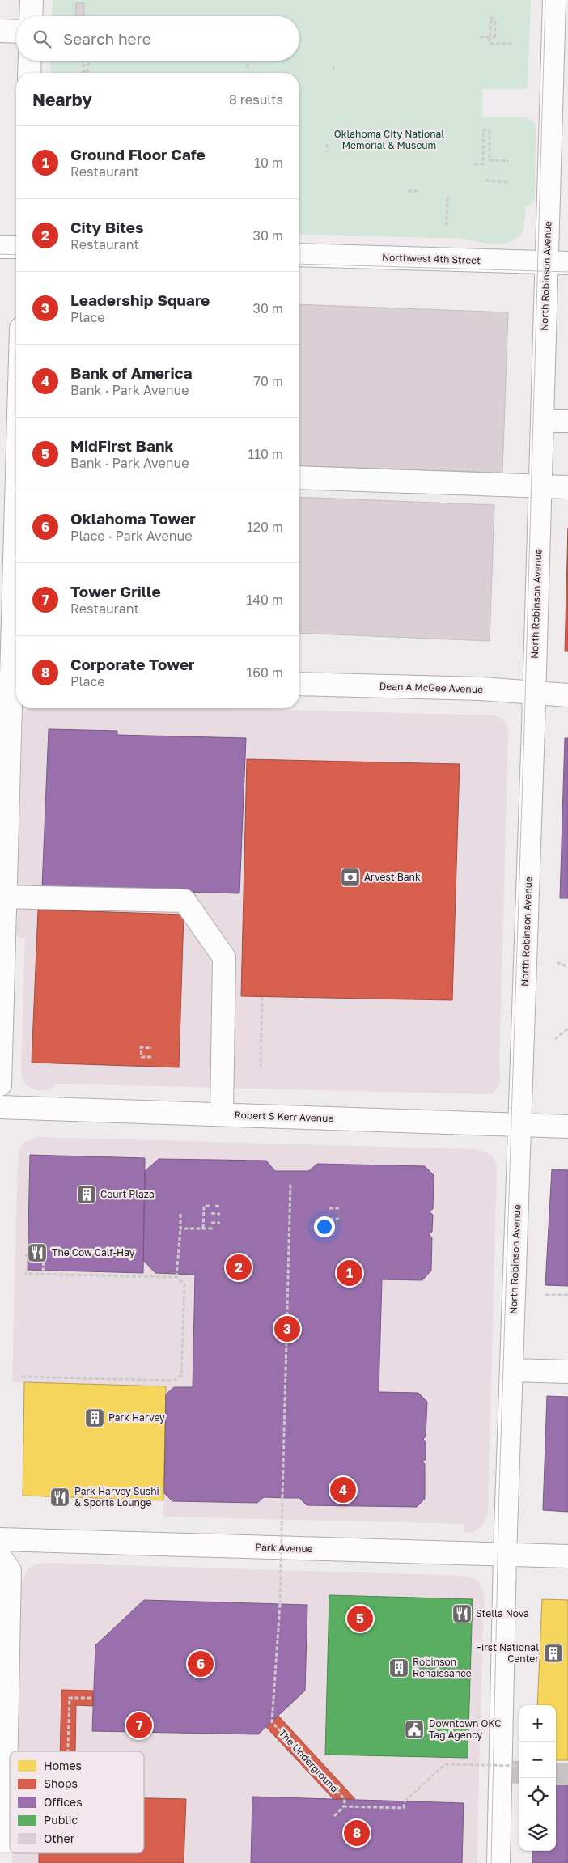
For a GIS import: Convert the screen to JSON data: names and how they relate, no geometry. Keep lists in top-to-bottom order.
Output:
{
  "streets": {
    "street": [
      "Northwest 4th Street",
      "North Robinson Avenue",
      "Dean A McGee Avenue",
      "Robert S Kerr Avenue",
      "Park Avenue"
    ],
    "path": ["The Underground"]
  },
  "crossings": [
    ["Northwest 4th Street", "North Robinson Avenue"],
    ["North Robinson Avenue", "Dean A McGee Avenue"],
    ["North Robinson Avenue", "Robert S Kerr Avenue"],
    ["North Robinson Avenue", "Park Avenue"]
  ],
  "parks": ["Oklahoma City National Memorial & Museum"],
  "places": {
    "bank": ["Arvest Bank"],
    "building": [
      "Court Plaza",
      "Park Harvey",
      "First National Center",
      "Robinson Renaissance"
    ],
    "restaurant": ["The Cow Calf-Hay", "Park Harvey Sushi & Sports Lounge", "Stella Nova"],
    "public building": ["Downtown OKC Tag Agency"]
  },
  "legend": [
    "Homes",
    "Shops",
    "Offices",
    "Public",
    "Other"
  ],
  "page": {
    "search": "Search here",
    "heading": ["Nearby", "8 results"],
    "list": [
      {
        "mark": "1",
        "name": "Ground Floor Cafe",
        "note": "Restaurant",
        "value": "10 m"
      },
      {
        "mark": "2",
        "name": "City Bites",
        "note": "Restaurant",
        "value": "30 m"
      },
      {
        "mark": "3",
        "name": "Leadership Square",
        "note": "Place",
        "value": "30 m"
      },
      {
        "mark": "4",
        "name": "Bank of America",
        "note": "Bank · Park Avenue",
        "value": "70 m"
      },
      {
        "mark": "5",
        "name": "MidFirst Bank",
        "note": "Bank · Park Avenue",
        "value": "110 m"
      },
      {
        "mark": "6",
        "name": "Oklahoma Tower",
        "note": "Place · Park Avenue",
        "value": "120 m"
      },
      {
        "mark": "7",
        "name": "Tower Grille",
        "note": "Restaurant",
        "value": "140 m"
      },
      {
        "mark": "8",
        "name": "Corporate Tower",
        "note": "Place",
        "value": "160 m"
      }
    ],
    "pins": [
      "2",
      "1",
      "3",
      "4",
      "5",
      "6",
      "7",
      "8"
    ],
    "map_buttons": ["+", "−"]
  }
}
